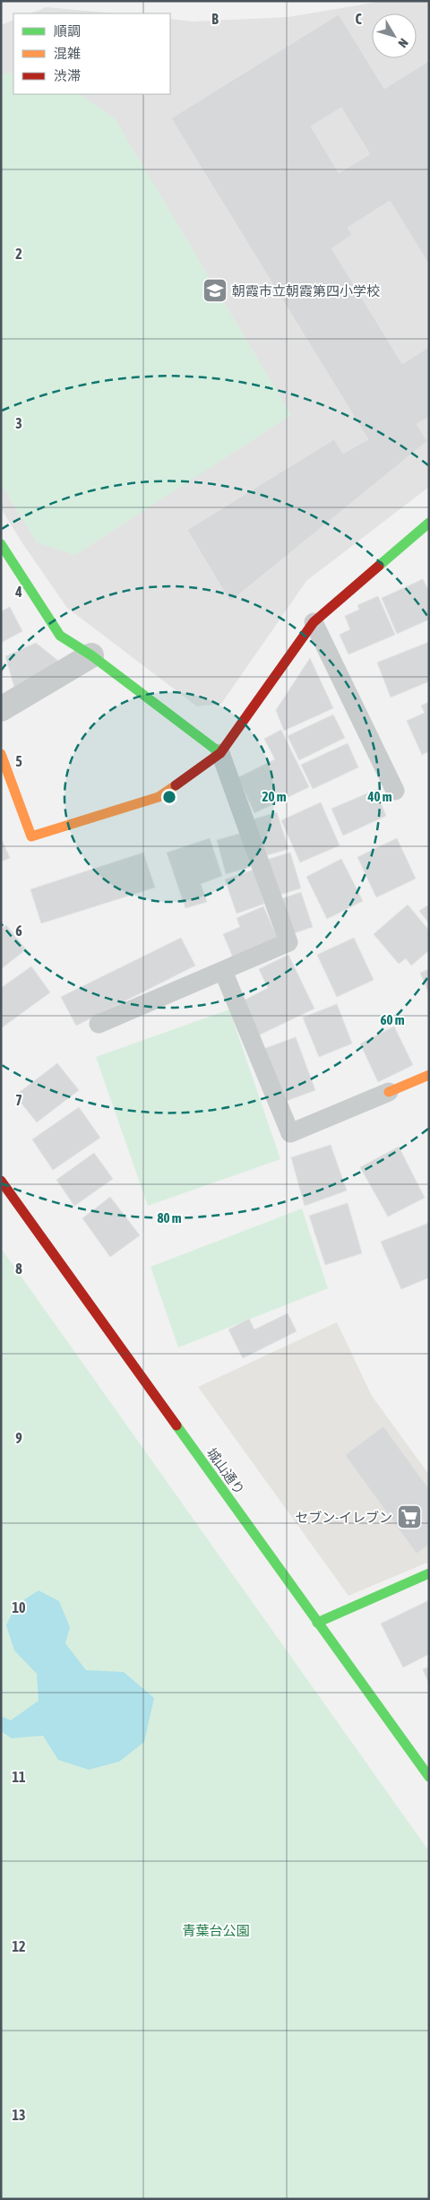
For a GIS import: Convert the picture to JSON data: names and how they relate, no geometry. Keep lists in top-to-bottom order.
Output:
{
  "streets": {
    "street": ["城山通り"]
  },
  "parks": ["青葉台公園"],
  "places": {
    "school or university": ["朝霞市立朝霞第四小学校"],
    "supermarket": ["セブン-イレブン"]
  },
  "legend": ["順調", "混雑", "渋滞"],
  "north": "bottom right",
  "grid": {
    "columns": ["B", "C"],
    "rows": [
      "2",
      "3",
      "4",
      "5",
      "6",
      "7",
      "8",
      "9",
      "10",
      "11",
      "12",
      "13"
    ]
  },
  "rings": [
    "20 m",
    "40 m",
    "60 m",
    "80 m"
  ]
}
